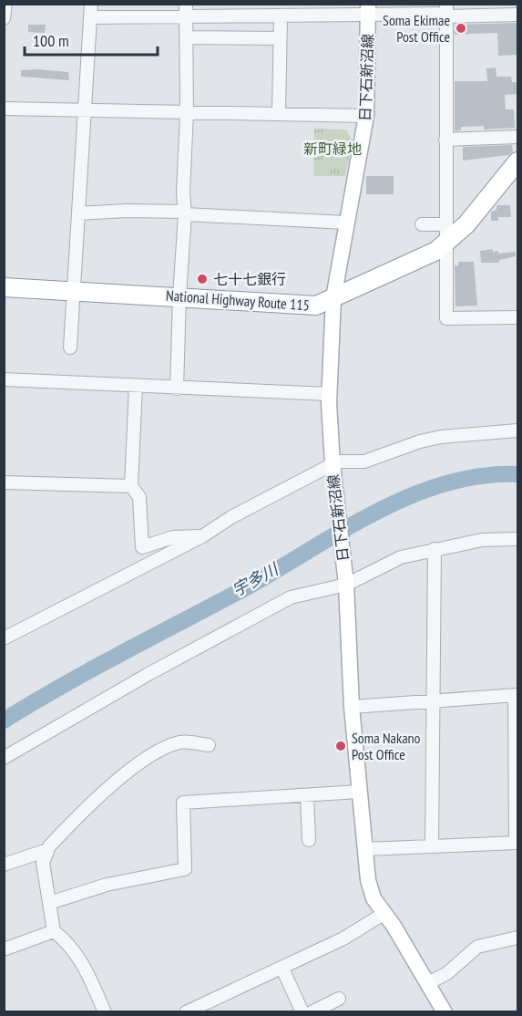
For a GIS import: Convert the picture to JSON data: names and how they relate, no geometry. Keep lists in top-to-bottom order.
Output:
{
  "streets": {
    "highway": ["National Highway Route 115"],
    "main road": ["日下石新沼線"]
  },
  "crossings": [
    ["日下石新沼線", "National Highway Route 115"]
  ],
  "water": ["宇多川"],
  "parks": ["新町緑地"],
  "places": ["Soma Ekimae Post Office", "七十七銀行", "Soma Nakano Post Office"],
  "scale_bar": "100 m"
}
